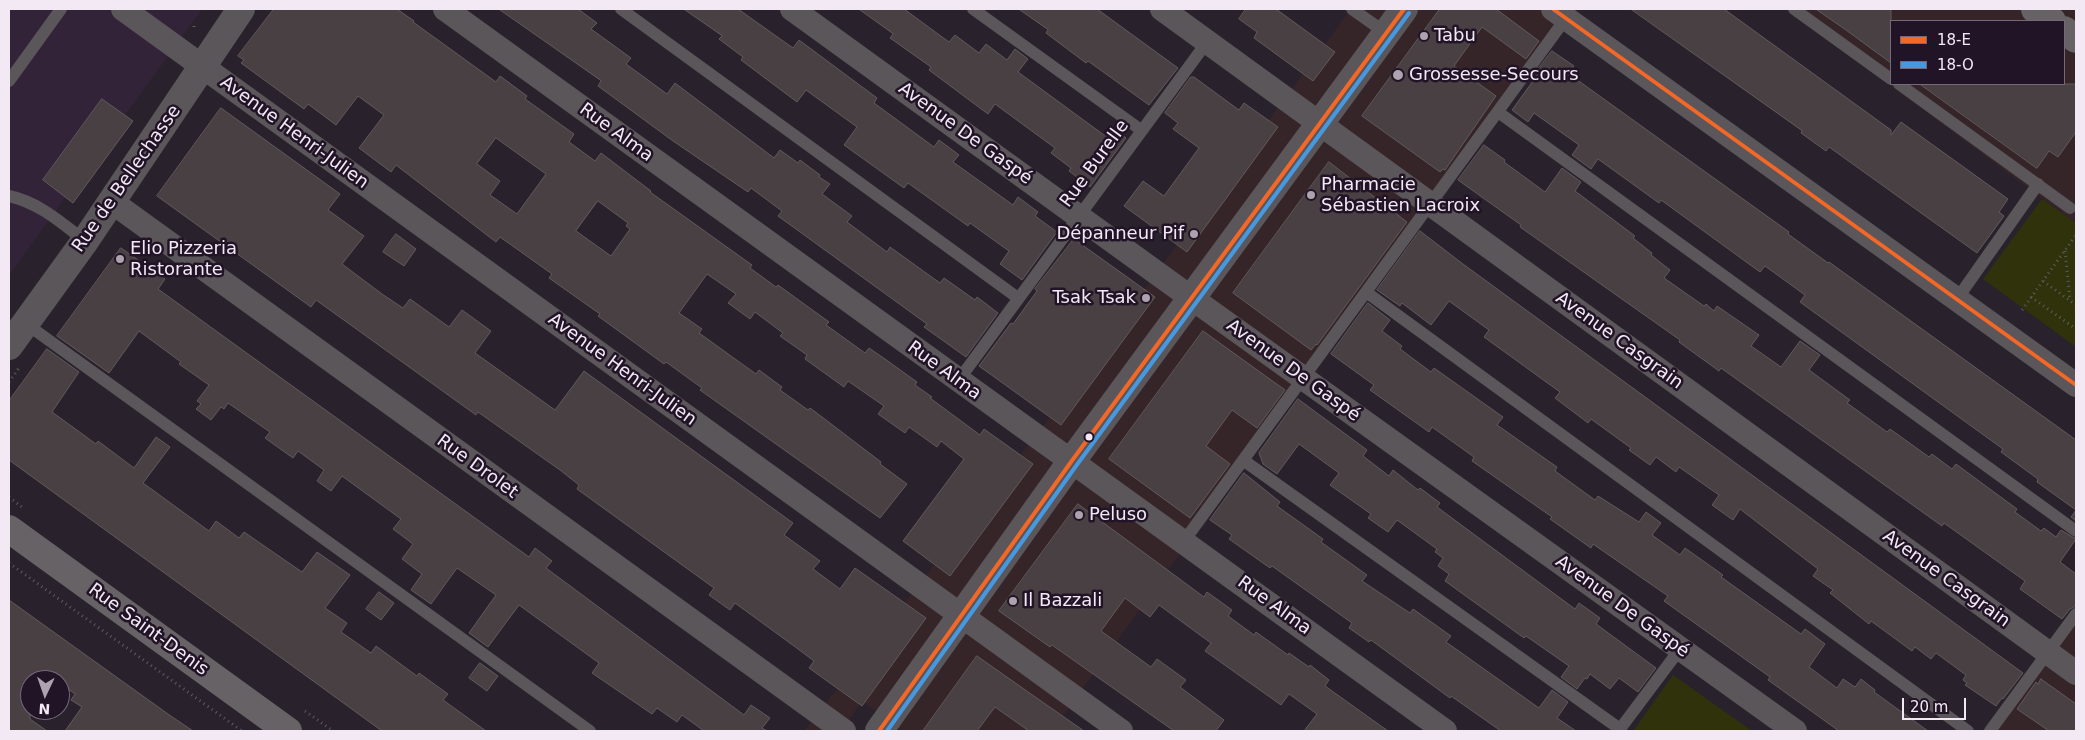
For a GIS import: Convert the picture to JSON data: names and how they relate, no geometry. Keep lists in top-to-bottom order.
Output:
{
  "streets": {
    "main road": ["Rue Saint-Denis"],
    "street": [
      "Avenue Henri-Julien",
      "Rue Alma",
      "Avenue De Gaspé",
      "Rue de Bellechasse",
      "Avenue Casgrain",
      "Rue Drolet"
    ],
    "lane": ["Rue Burelle"]
  },
  "crossings": [
    ["Avenue Henri-Julien", "Rue de Bellechasse"],
    ["Rue Alma", "Rue Burelle"],
    ["Avenue De Gaspé", "Rue Burelle"],
    ["Rue Burelle", "Avenue Casgrain"],
    ["Rue de Bellechasse", "Rue Drolet"]
  ],
  "places": [
    "Tabu",
    "Grossesse-Secours",
    "Pharmacie Sébastien Lacroix",
    "Dépanneur Pif",
    "Elio Pizzeria Ristorante",
    "Tsak Tsak",
    "Peluso",
    "Il Bazzali"
  ],
  "lines": ["transit line 18-E", "transit line 18-O"],
  "legend": ["18-E", "18-O"],
  "scale_bar": "20 m",
  "north": "bottom"
}
